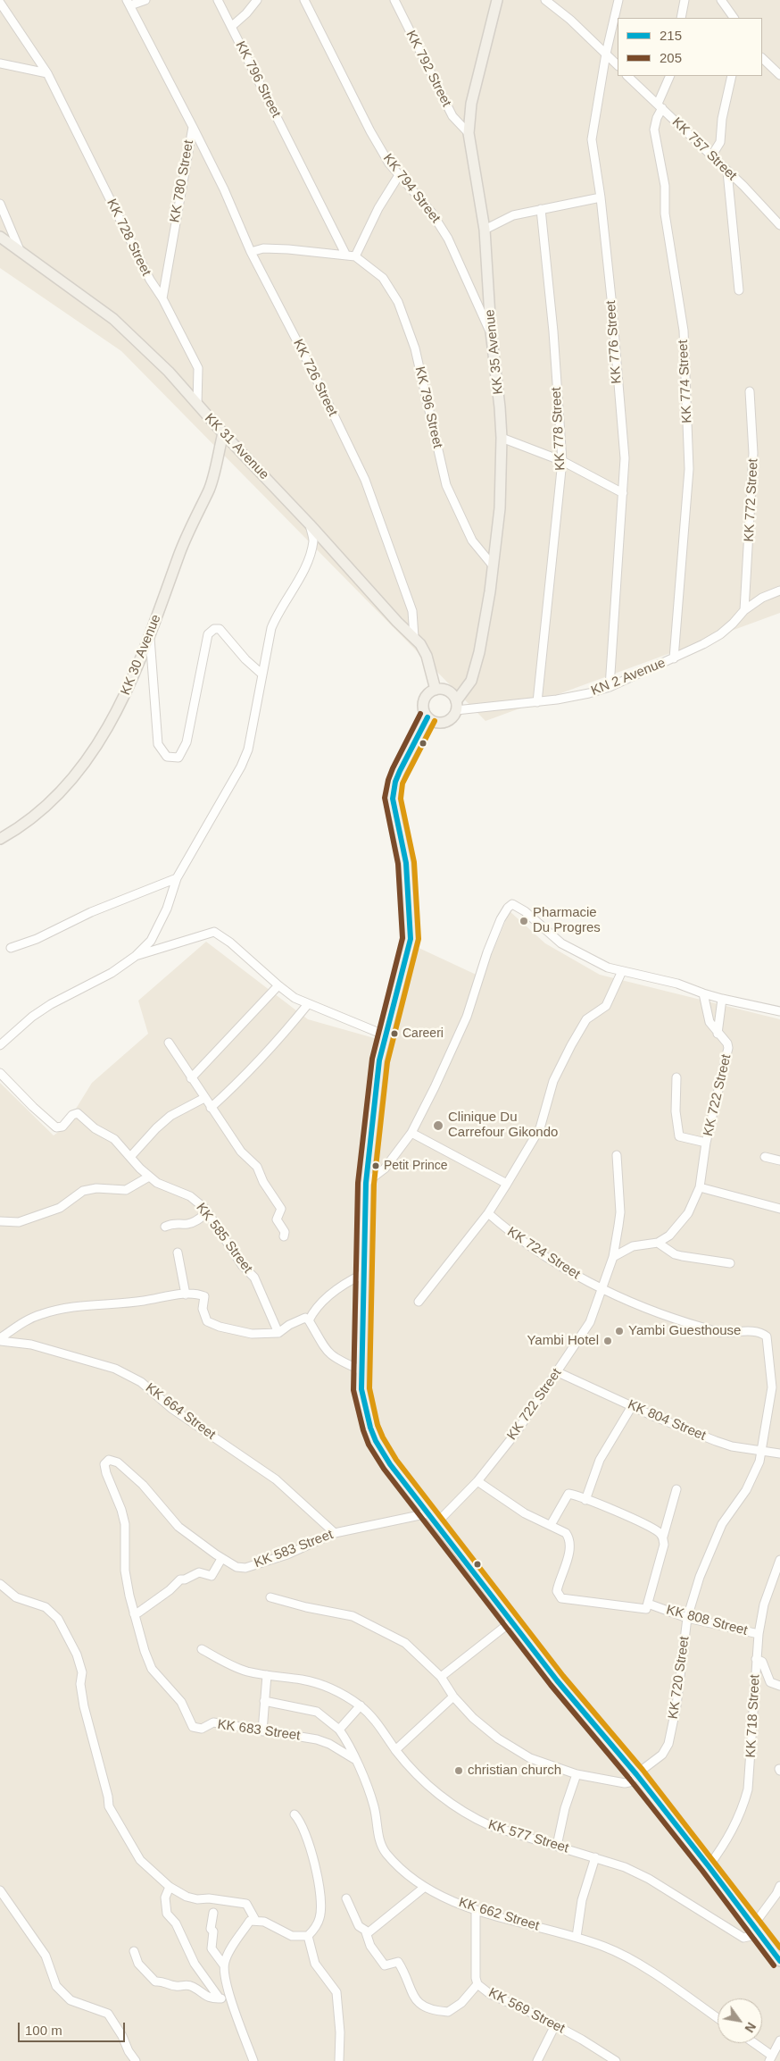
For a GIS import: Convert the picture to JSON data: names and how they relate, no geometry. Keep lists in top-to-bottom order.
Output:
{
  "streets": {
    "main road": ["KK 35 Avenue", "KK 31 Avenue", "KK 30 Avenue"],
    "street": [
      "KK 792 Street",
      "KK 796 Street",
      "KK 757 Street",
      "KK 780 Street",
      "KK 794 Street",
      "KK 728 Street",
      "KK 776 Street",
      "KK 726 Street",
      "KK 774 Street",
      "KK 778 Street",
      "KK 772 Street",
      "KN 2 Avenue",
      "KK 722 Street",
      "KK 585 Street",
      "KK 724 Street",
      "KK 664 Street",
      "KK 804 Street",
      "KK 583 Street",
      "KK 808 Street",
      "KK 720 Street",
      "KK 718 Street",
      "KK 683 Street",
      "KK 577 Street",
      "KK 662 Street",
      "KK 569 Street"
    ]
  },
  "crossings": [
    ["KK 792 Street", "KK 35 Avenue"],
    ["KK 796 Street", "KK 35 Avenue"],
    ["KK 757 Street", "KK 774 Street"],
    ["KK 780 Street", "KK 728 Street"],
    ["KK 780 Street", "KK 726 Street"],
    ["KK 794 Street", "KK 35 Avenue"],
    ["KK 728 Street", "KK 31 Avenue"],
    ["KK 776 Street", "KN 2 Avenue"],
    ["KK 35 Avenue", "KK 31 Avenue"],
    ["KK 35 Avenue", "KN 2 Avenue"],
    ["KK 726 Street", "KK 31 Avenue"],
    ["KK 774 Street", "KN 2 Avenue"],
    ["KK 778 Street", "KN 2 Avenue"],
    ["KK 31 Avenue", "KK 30 Avenue"],
    ["KK 31 Avenue", "KN 2 Avenue"],
    ["KK 772 Street", "KN 2 Avenue"],
    ["KK 722 Street", "KK 724 Street"],
    ["KK 722 Street", "KK 804 Street"],
    ["KK 724 Street", "KK 804 Street"],
    ["KK 724 Street", "KK 720 Street"],
    ["KK 664 Street", "KK 583 Street"],
    ["KK 804 Street", "KK 720 Street"],
    ["KK 583 Street", "KK 683 Street"],
    ["KK 808 Street", "KK 720 Street"],
    ["KK 808 Street", "KK 718 Street"],
    ["KK 683 Street", "KK 662 Street"],
    ["KK 662 Street", "KK 569 Street"]
  ],
  "places": [
    "Pharmacie Du Progres",
    "Careeri",
    "Clinique Du Carrefour Gikondo",
    "Petit Prince",
    "Yambi Guesthouse",
    "Yambi Hotel",
    "christian church"
  ],
  "lines": ["transit line 205", "transit line 215"],
  "legend": ["215", "205"],
  "scale_bar": "100 m",
  "north": "bottom right"
}
